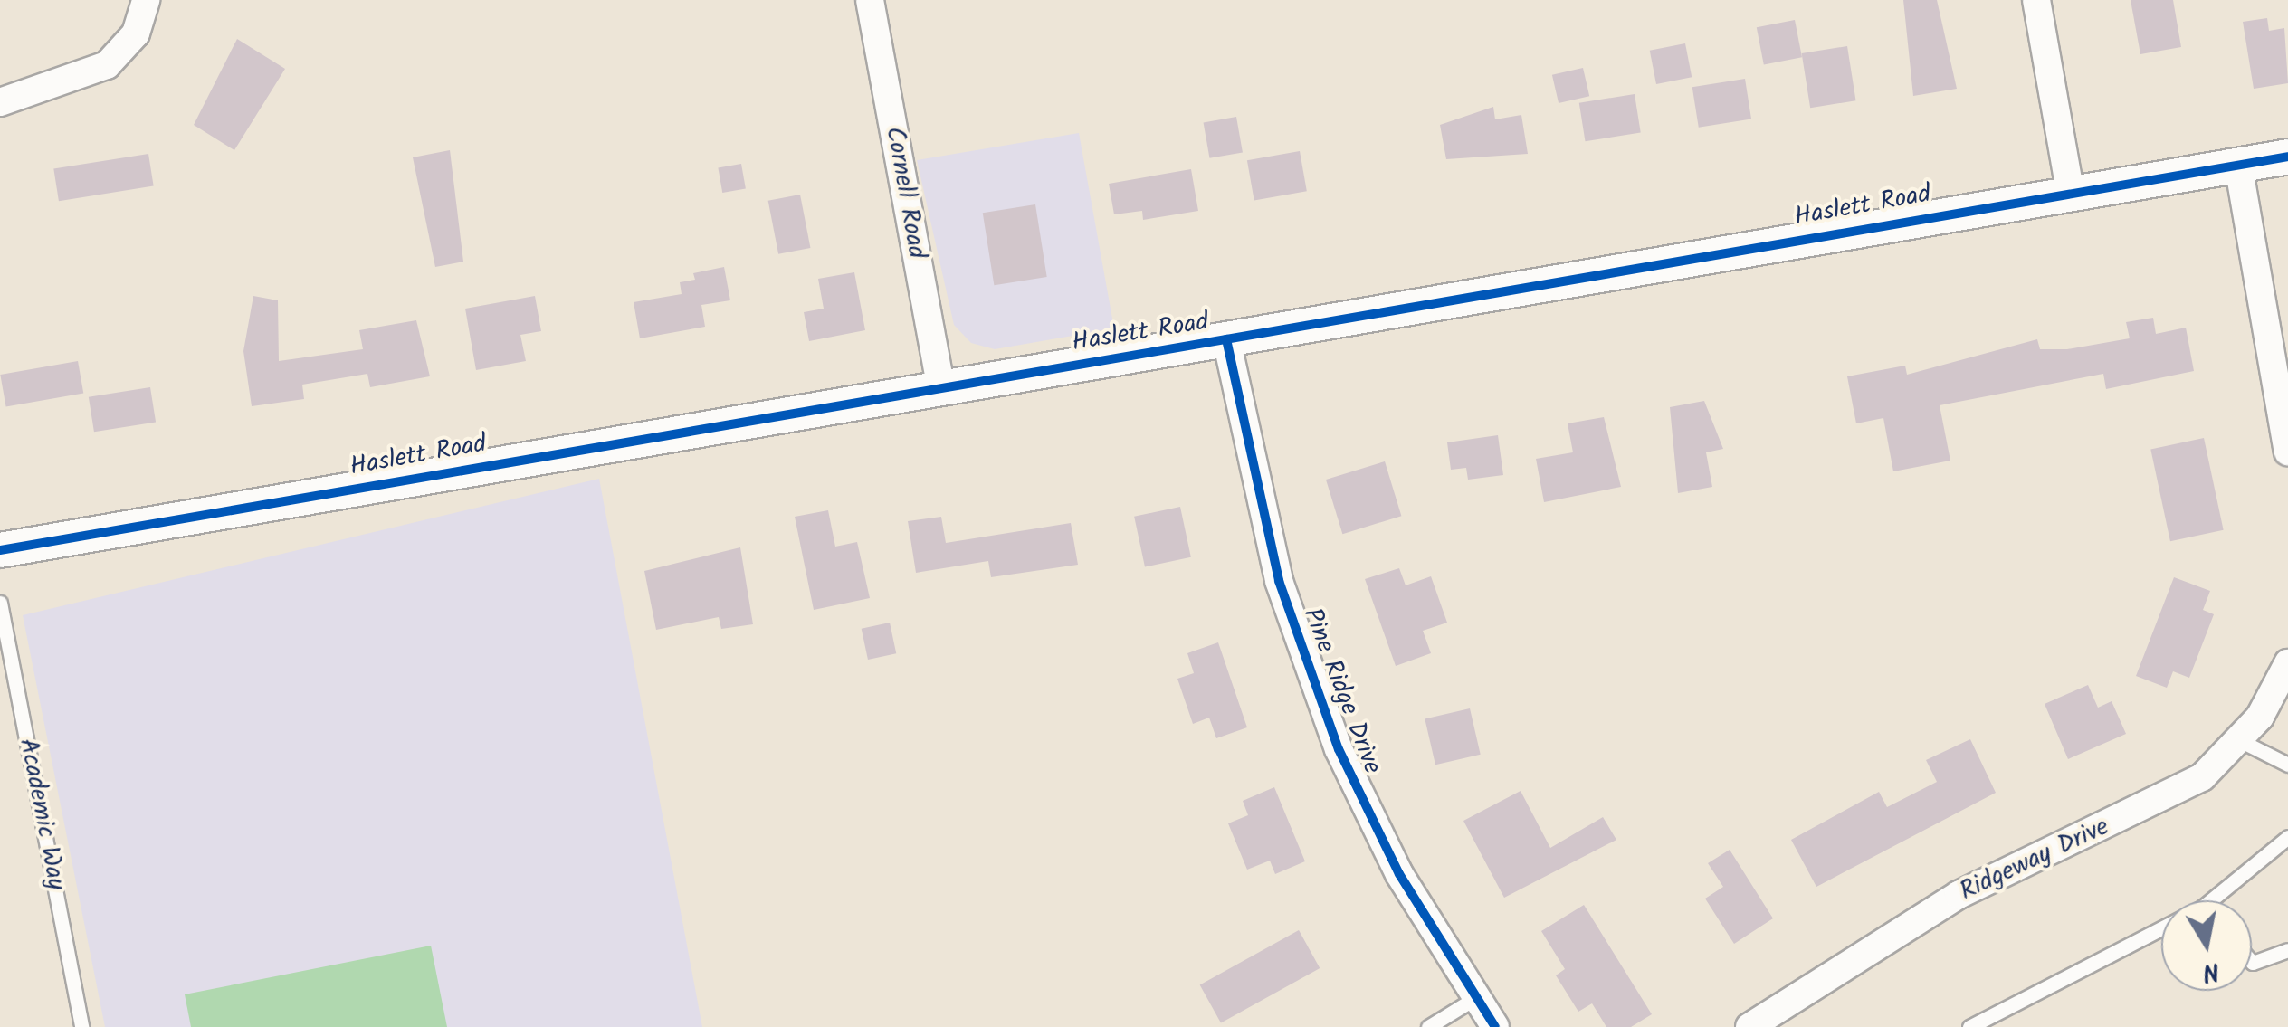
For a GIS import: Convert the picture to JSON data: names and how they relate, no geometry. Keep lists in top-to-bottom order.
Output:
{
  "streets": {
    "street": [
      "Cornell Road",
      "Haslett Road",
      "Pine Ridge Drive",
      "Ridgeway Drive"
    ],
    "lane": ["Academic Way"]
  },
  "crossings": [
    ["Cornell Road", "Haslett Road"],
    ["Haslett Road", "Pine Ridge Drive"]
  ],
  "north": "bottom"
}
